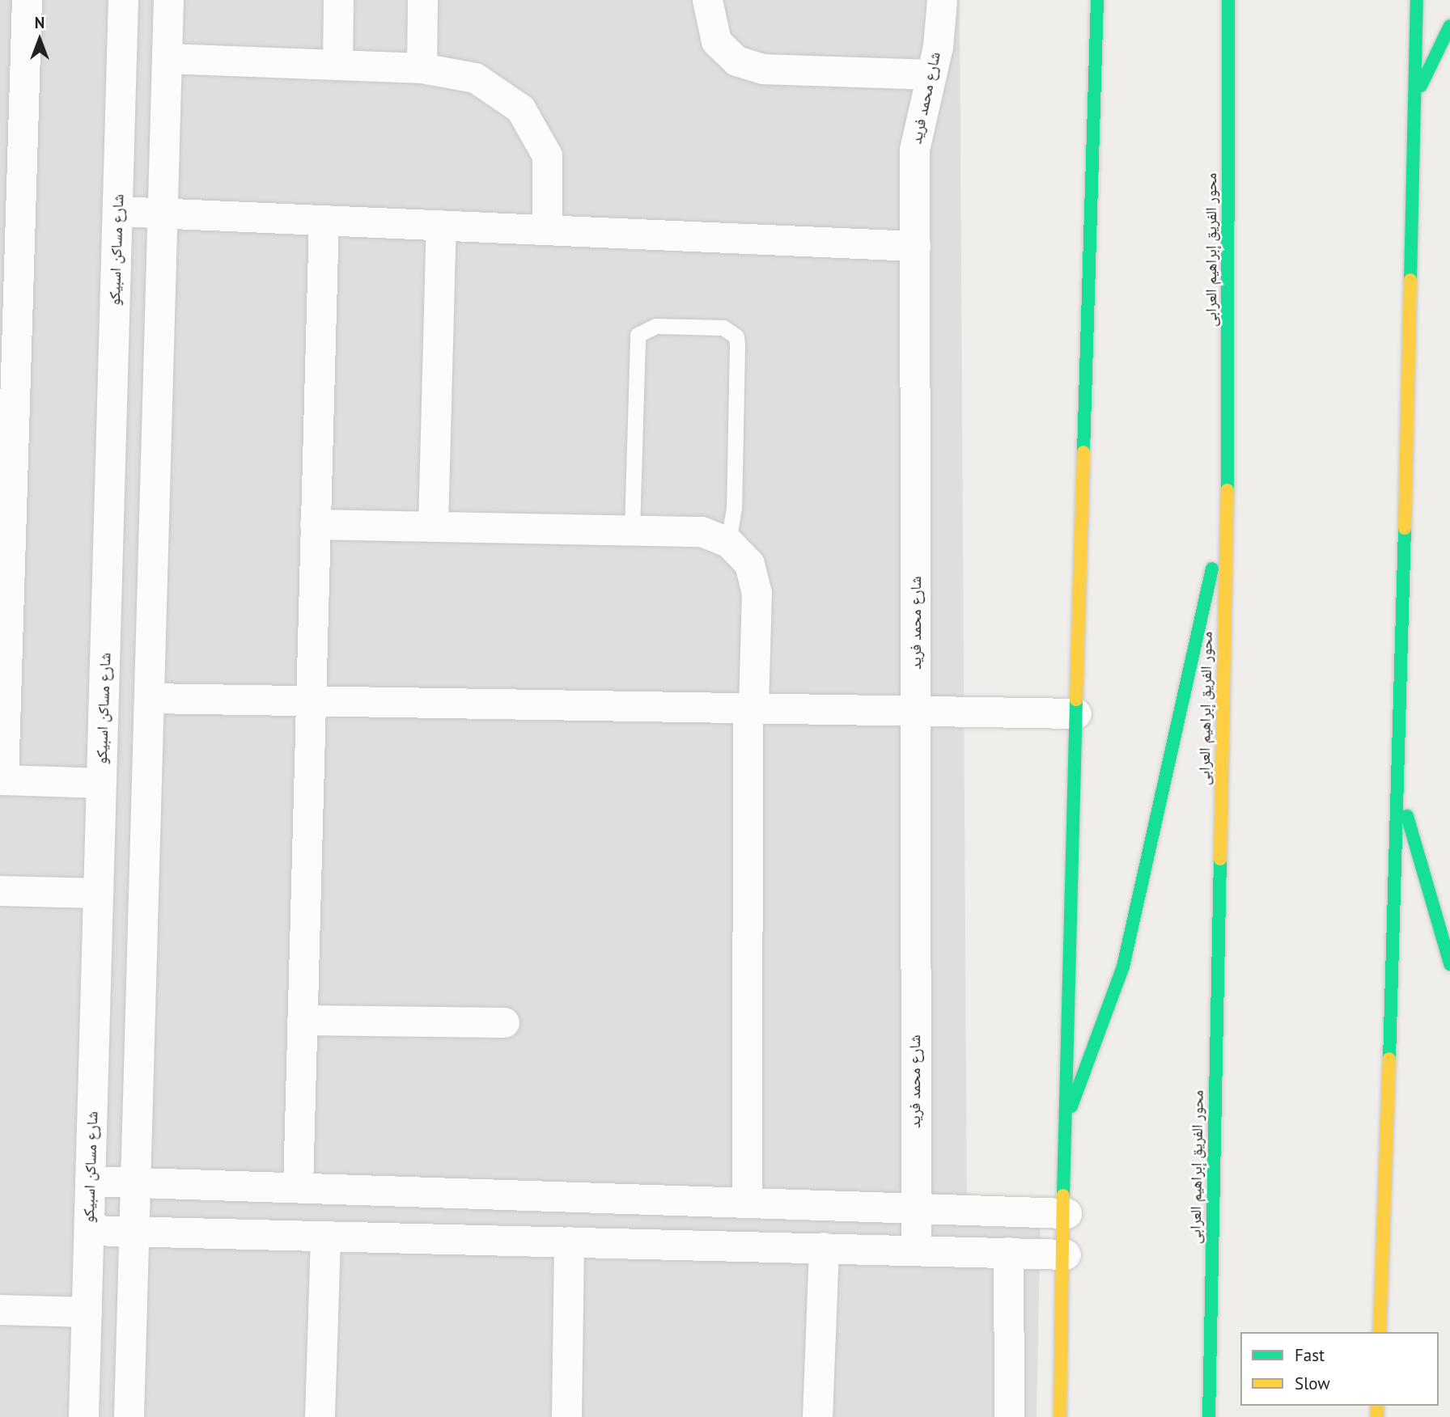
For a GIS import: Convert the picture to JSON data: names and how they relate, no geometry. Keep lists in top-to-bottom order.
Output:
{
  "streets": {
    "main road": ["محور الفريق إبراهيم العرابى"],
    "street": ["شارع محمد فريد", "شارع مساكن اسبيكو"]
  },
  "legend": ["Fast", "Slow"],
  "north": "top"
}
